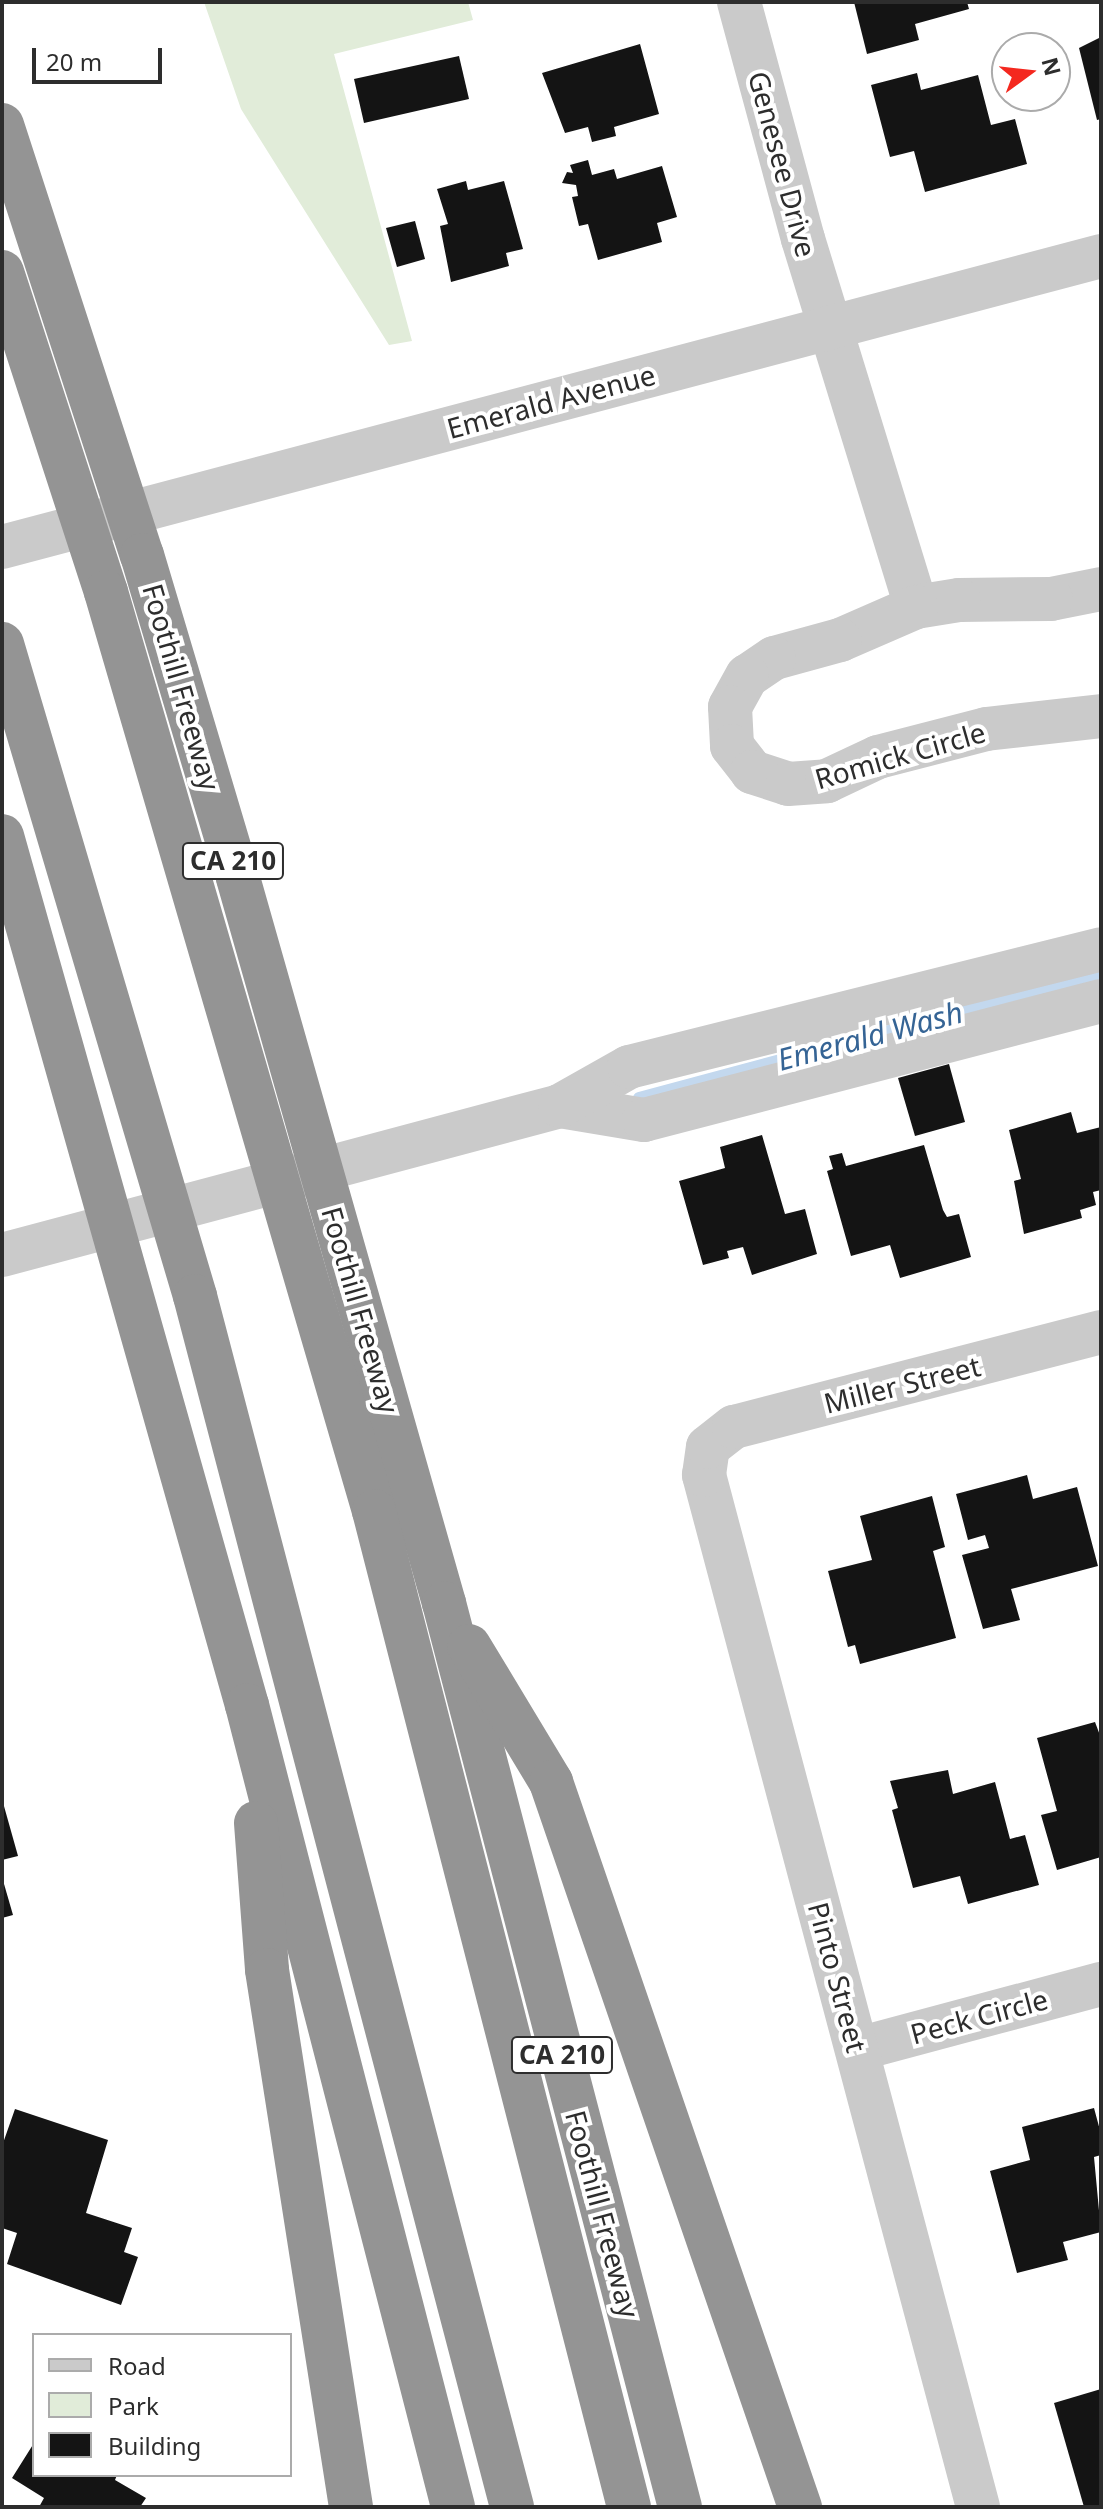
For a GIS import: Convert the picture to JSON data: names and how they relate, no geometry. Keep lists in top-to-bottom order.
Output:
{
  "streets": {
    "highway": ["Foothill Freeway", "CA 210"],
    "street": [
      "Genesee Drive",
      "Emerald Avenue",
      "Romick Circle",
      "Miller Street",
      "Pinto Street",
      "Peck Circle"
    ]
  },
  "crossings": [
    ["Genesee Drive", "Emerald Avenue"],
    ["Miller Street", "Pinto Street"],
    ["Pinto Street", "Peck Circle"]
  ],
  "water": ["Emerald Wash"],
  "legend": ["Road", "Park", "Building"],
  "scale_bar": "20 m",
  "north": "right"
}
